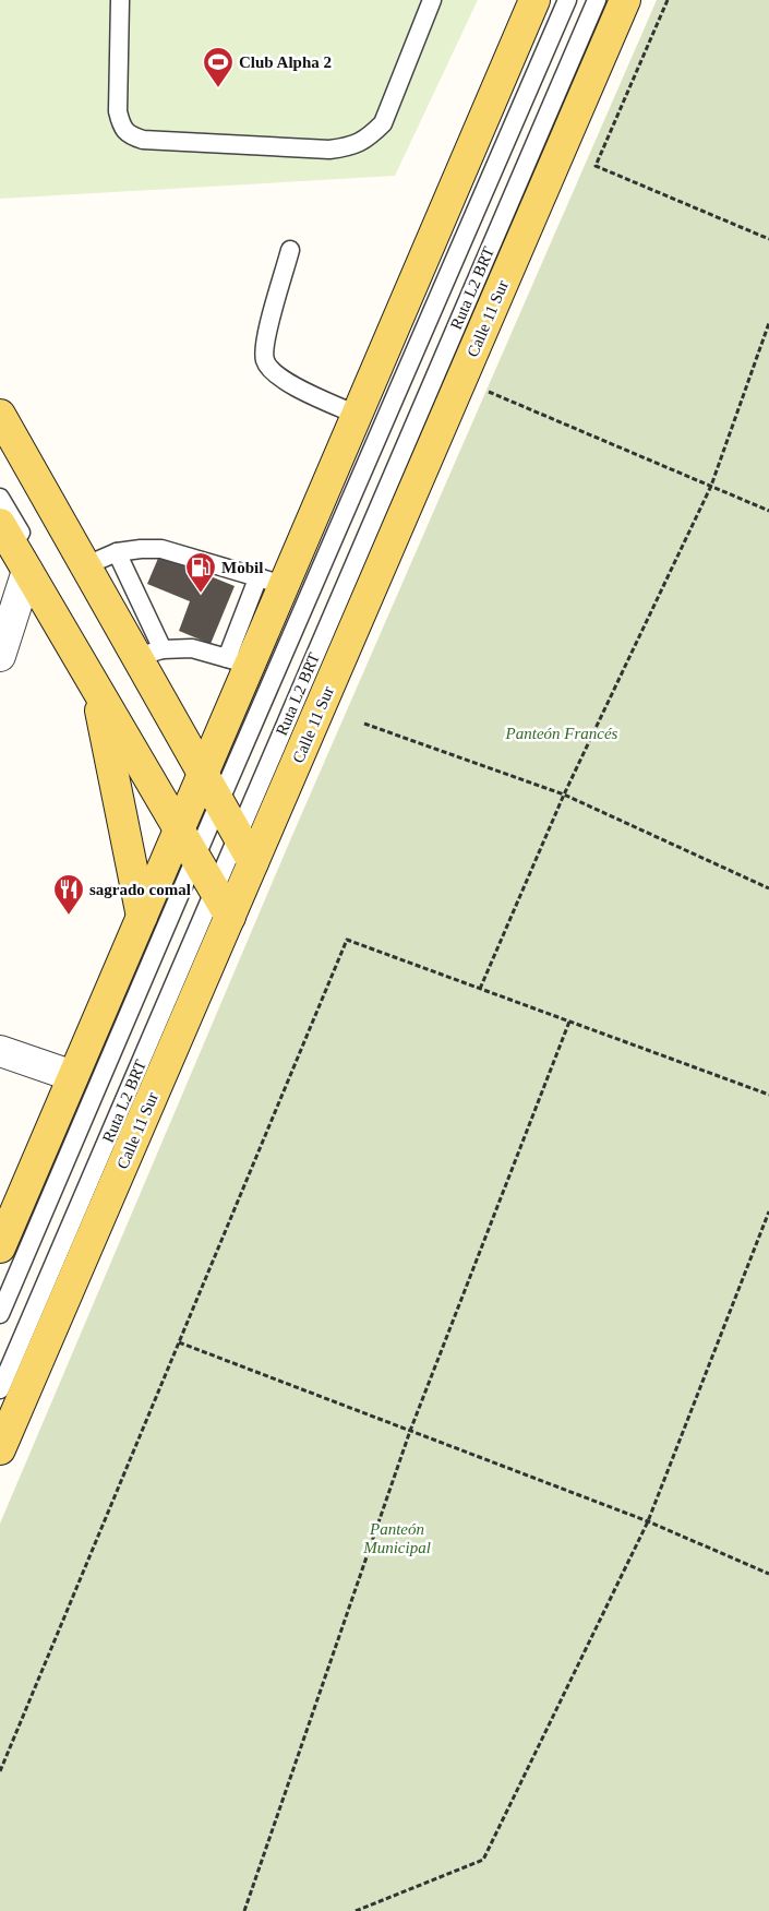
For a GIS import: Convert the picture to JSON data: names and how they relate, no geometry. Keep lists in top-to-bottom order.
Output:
{
  "streets": {
    "main road": ["Calle 11 Sur"],
    "lane": ["Ruta L2 BRT"]
  },
  "crossings": [
    ["Ruta L2 BRT", "Calle 11 Sur"]
  ],
  "parks": ["Panteón Francés", "Panteón Municipal"],
  "places": {
    "sports": ["Club Alpha 2"],
    "fuel station": ["Mobil"],
    "restaurant": ["sagrado comal"]
  }
}
